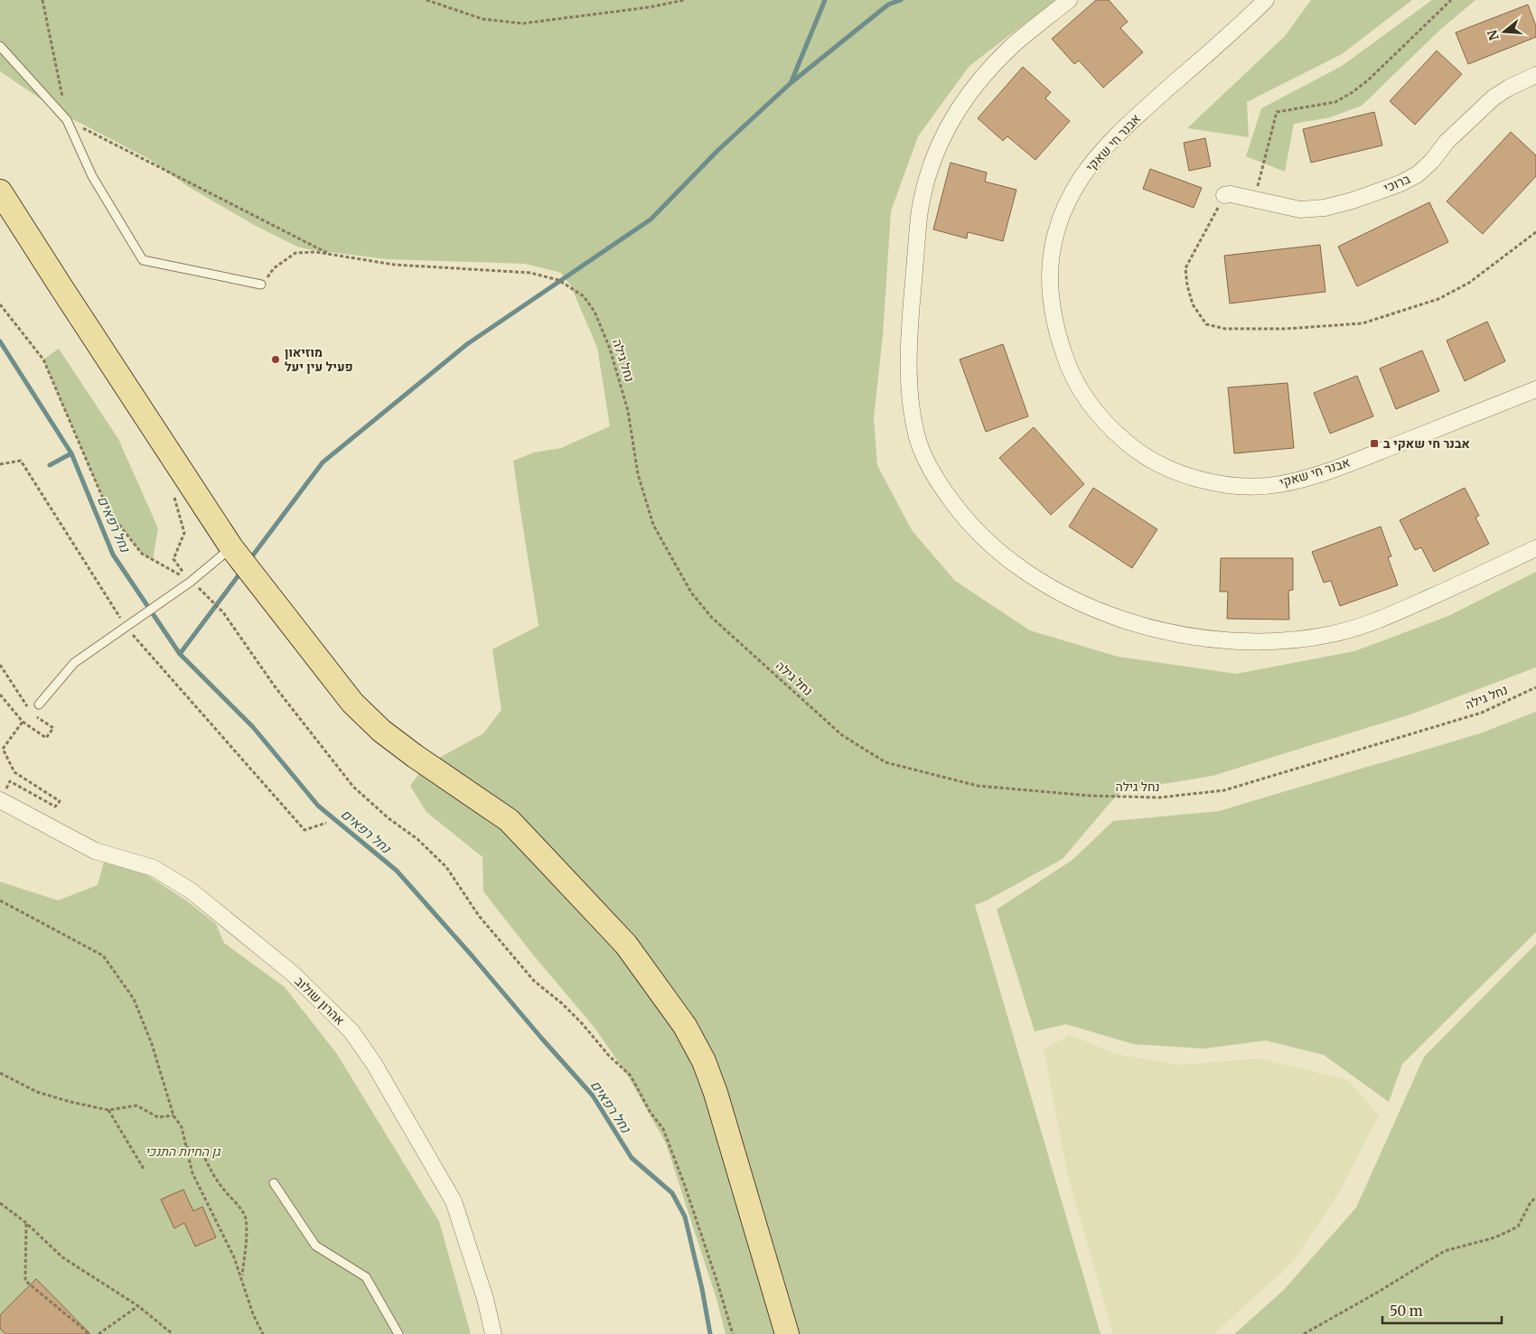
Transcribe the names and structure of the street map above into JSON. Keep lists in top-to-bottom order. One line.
{"streets":{"street":["אבנר חי שאקי","ברוכי","אהרון שולוב"],"path":["נחל גילה"]},"water":["נחל רפאים"],"parks":["גן החיות התנכי"],"places":{"other":["מוזיאון פעיל עין יעל"],"transit":["אבנר חי שאקי ב"]},"scale_bar":"50 m","north":"left"}
